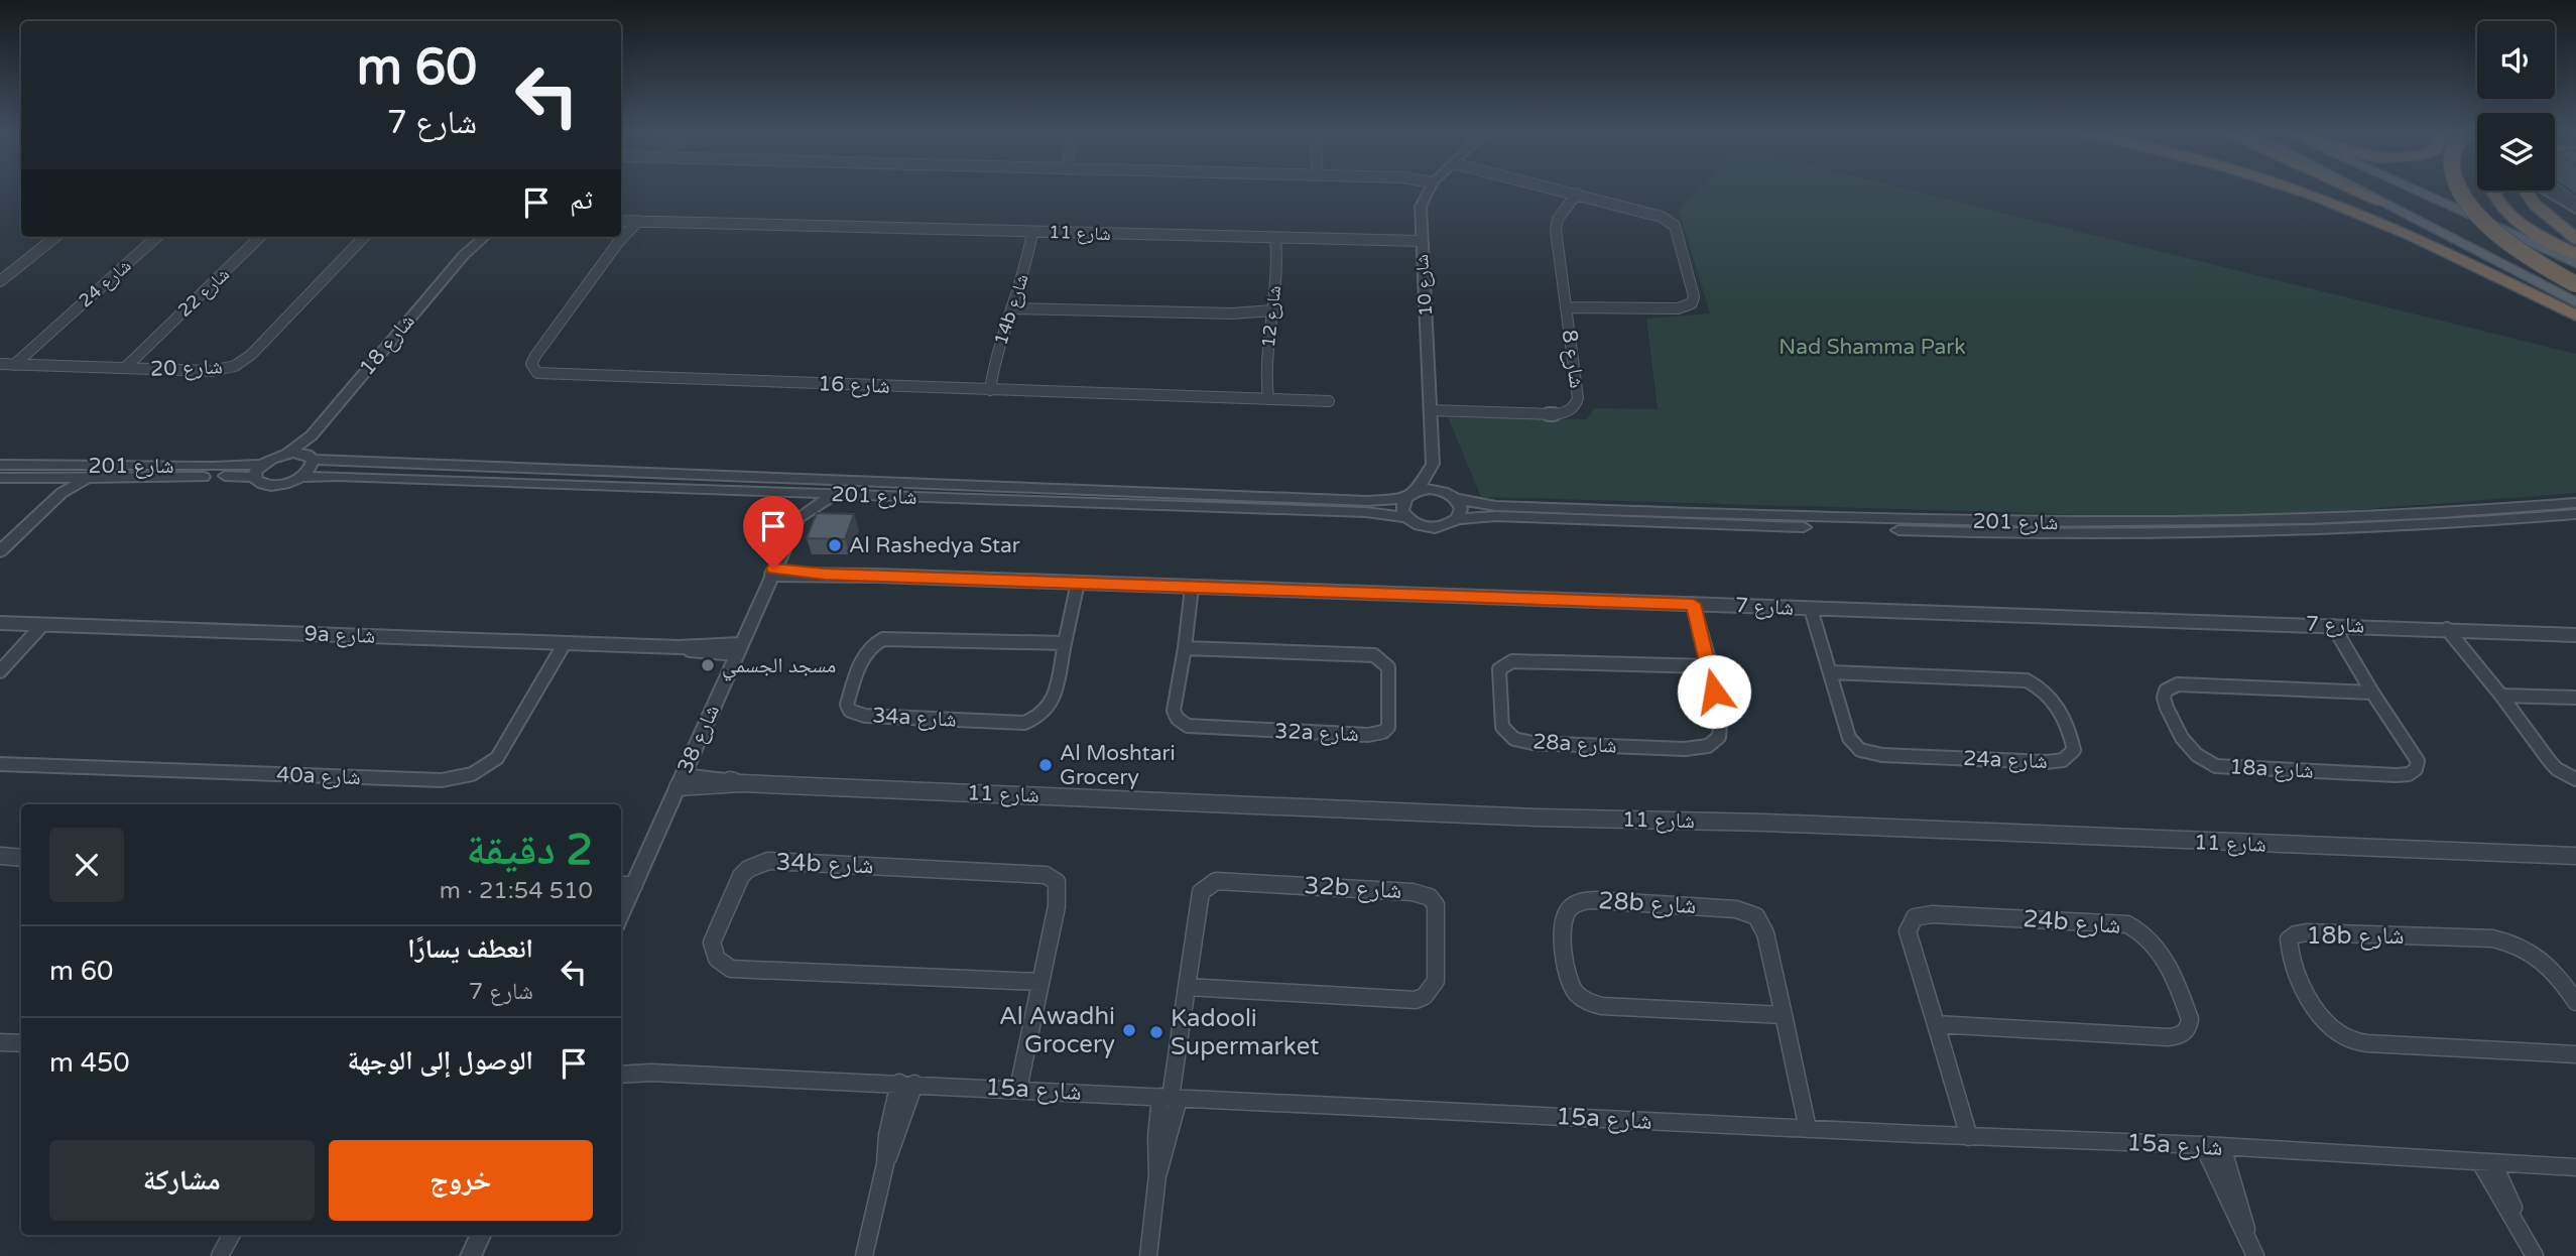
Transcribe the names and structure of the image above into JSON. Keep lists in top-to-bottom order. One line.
{"streets":{"street":["شارع 11","شارع 24","شارع 10","شارع 22","14b شارع","شارع 12","شارع 18","شارع 8","شارع 20","شارع 16","شارع 201","شارع 7","9a شارع","34a شارع","32a شارع","شارع 38","28a شارع","24a شارع","18a شارع","40a شارع","34b شارع","32b شارع","28b شارع","24b شارع","18b شارع","15a شارع"]},"crossings":[["شارع 11","شارع 10"],["شارع 11","14b شارع"],["شارع 11","شارع 12"],["شارع 11","شارع 16"],["شارع 11","شارع 38"],["شارع 24","شارع 20"],["شارع 10","شارع 8"],["شارع 10","شارع 201"],["شارع 22","شارع 20"],["14b شارع","شارع 16"],["شارع 12","شارع 16"],["شارع 18","شارع 201"],["شارع 7","34a شارع"],["شارع 7","32a شارع"],["شارع 7","شارع 38"],["شارع 7","28a شارع"],["شارع 7","24a شارع"],["شارع 7","18a شارع"],["9a شارع","شارع 38"],["9a شارع","40a شارع"],["34b شارع","15a شارع"],["32b شارع","15a شارع"],["28b شارع","15a شارع"],["24b شارع","15a شارع"]],"parks":["Nad Shamma Park"],"places":["Al Rashedya Star","مسجد الجسمي","Al Moshtari Grocery","Al Awadhi Grocery","Kadooli Supermarket"],"page":{"turn":["60 m","شارع 7"],"then":"ثم","heading":["2 دقيقة","510 m · 21:54"],"list":[{"name":"انعطف يسارًا","note":"شارع 7","value":"60 m"},{"name":"الوصول إلى الوجهة","value":"450 m"}],"buttons":["خروج","مشاركة"]}}
